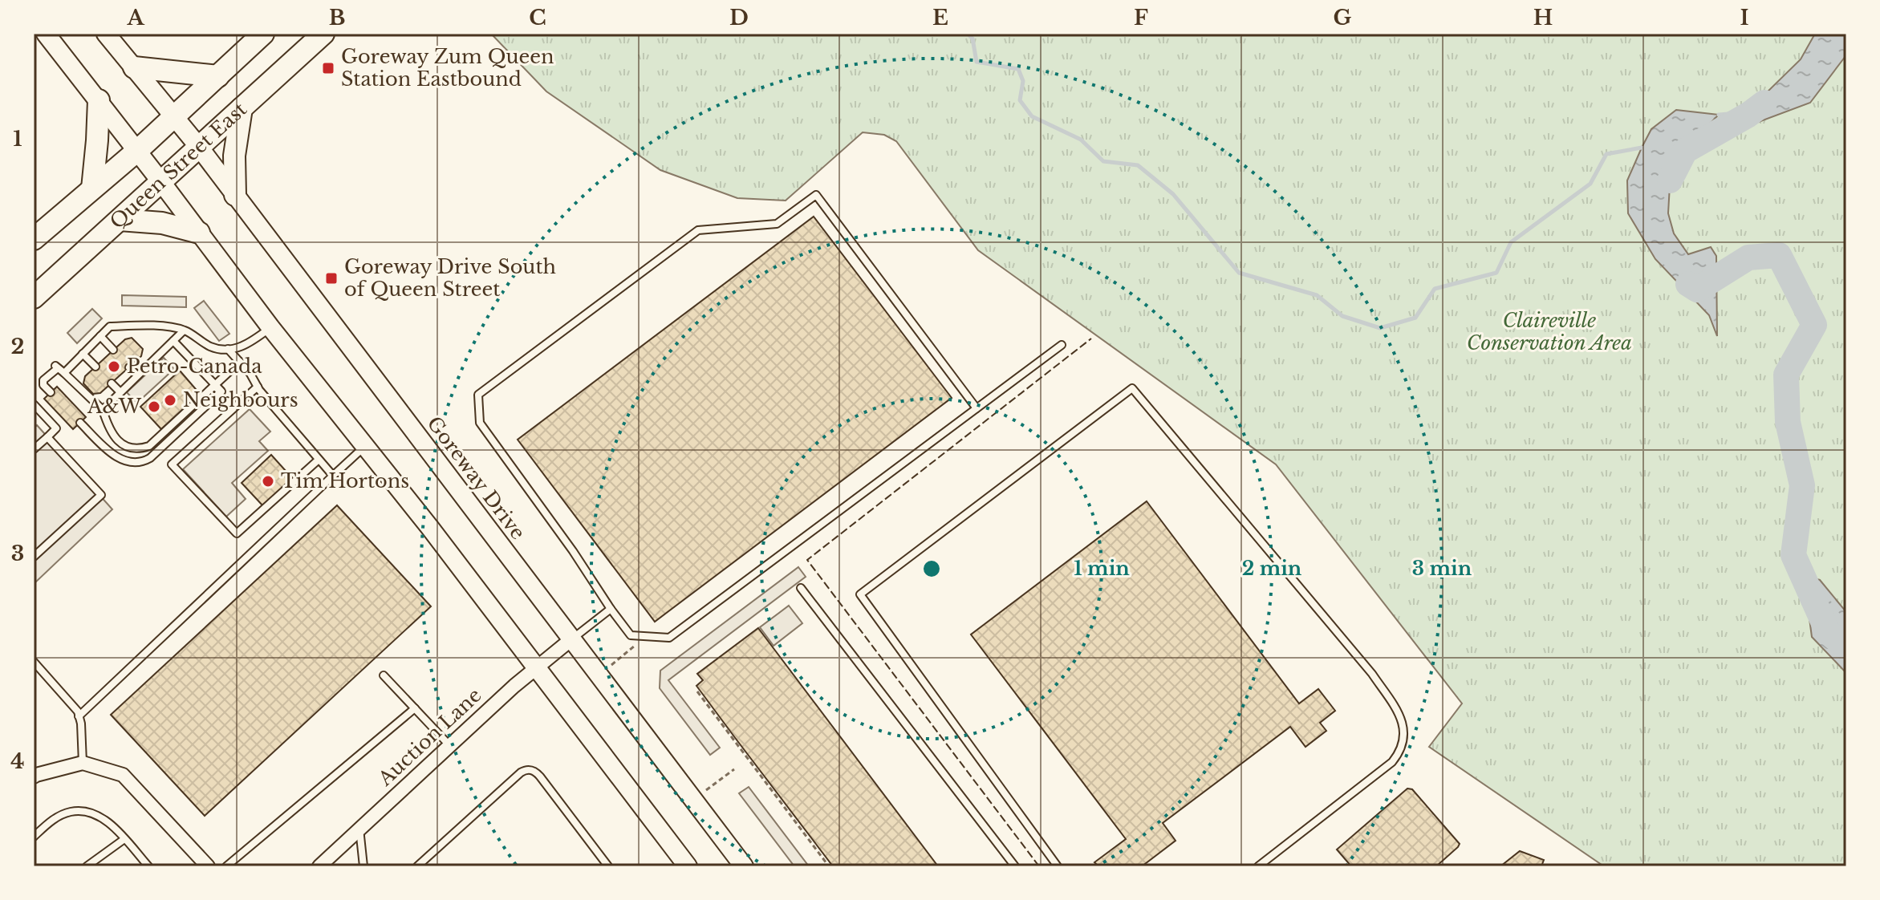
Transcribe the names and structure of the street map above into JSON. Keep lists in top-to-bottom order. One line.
{"streets":{"main road":["Queen Street East","Goreway Drive"],"street":["Auction Lane"]},"crossings":[["Queen Street East","Goreway Drive"],["Goreway Drive","Auction Lane"]],"parks":["Claireville Conservation Area"],"places":{"transit":["Goreway Zum Queen Station Eastbound","Goreway Drive South of Queen Street"],"other":["Petro-Canada","Neighbours","A&W","Tim Hortons"]},"grid":{"columns":["A","B","C","D","E","F","G","H","I"],"rows":["1","2","3","4"]},"rings":["1 min","2 min","3 min"]}
